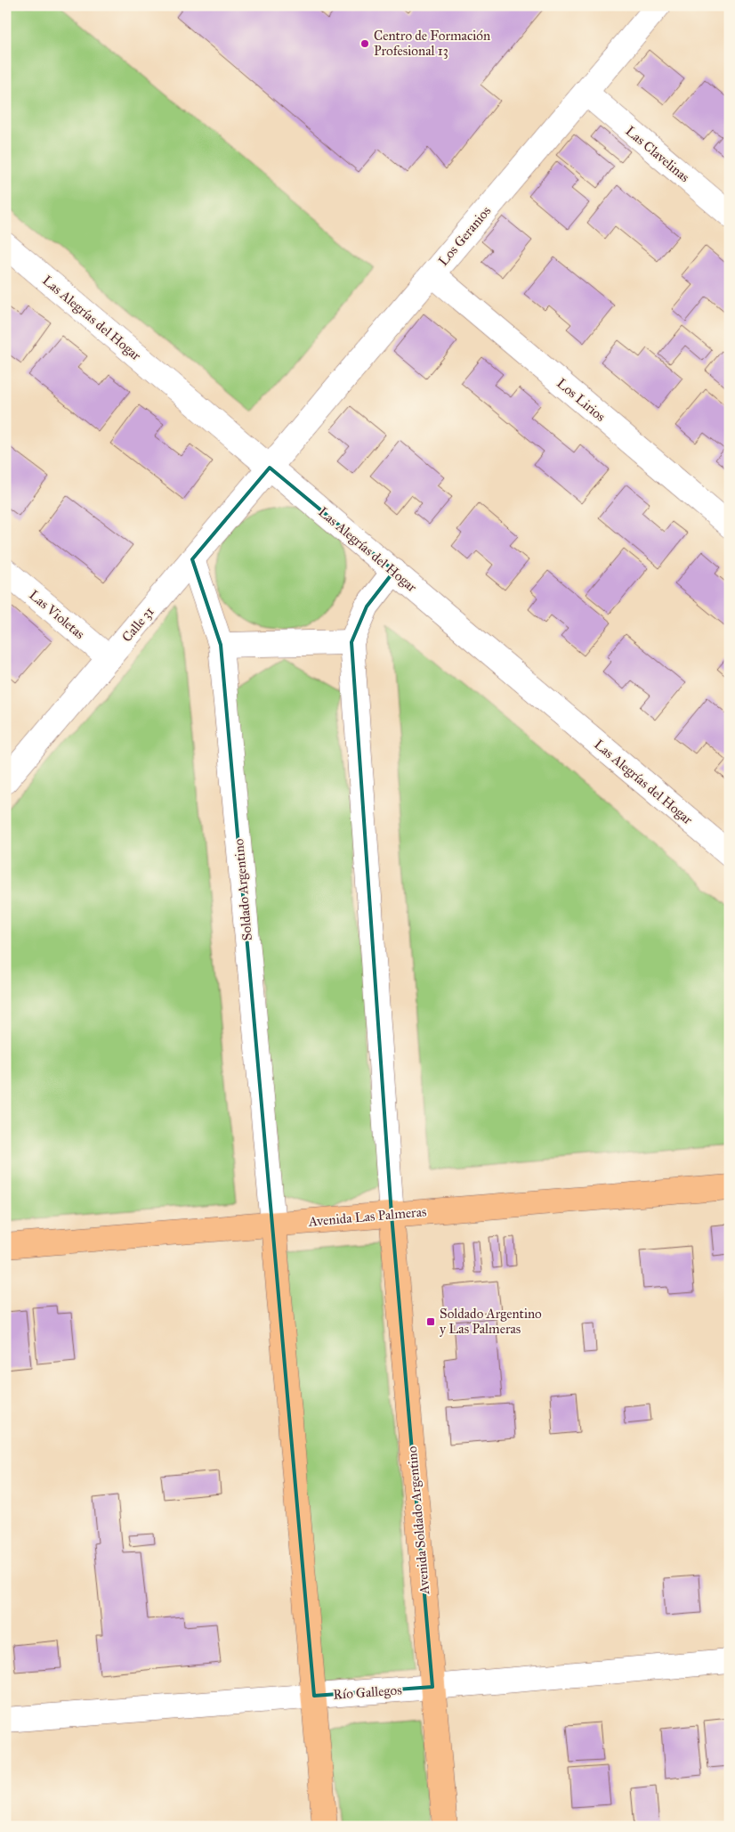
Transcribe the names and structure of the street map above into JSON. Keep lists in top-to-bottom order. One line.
{"streets":{"main road":["Avenida Las Palmeras","Avenida Soldado Argentino"],"street":["Las Clavelinas","Los Geranios","Las Alegrías del Hogar","Los Lirios","Las Violetas","Calle 31","Soldado Argentino","Río Gallegos"]},"crossings":[["Las Clavelinas","Los Geranios"],["Los Geranios","Las Alegrías del Hogar"],["Los Geranios","Los Lirios"],["Los Geranios","Calle 31"],["Las Alegrías del Hogar","Calle 31"],["Las Violetas","Calle 31"],["Calle 31","Soldado Argentino"],["Soldado Argentino","Avenida Las Palmeras"],["Avenida Las Palmeras","Avenida Soldado Argentino"],["Avenida Soldado Argentino","Río Gallegos"]],"places":{"other":["Centro de Formación Profesional 13"],"transit":["Soldado Argentino y Las Palmeras"]}}
